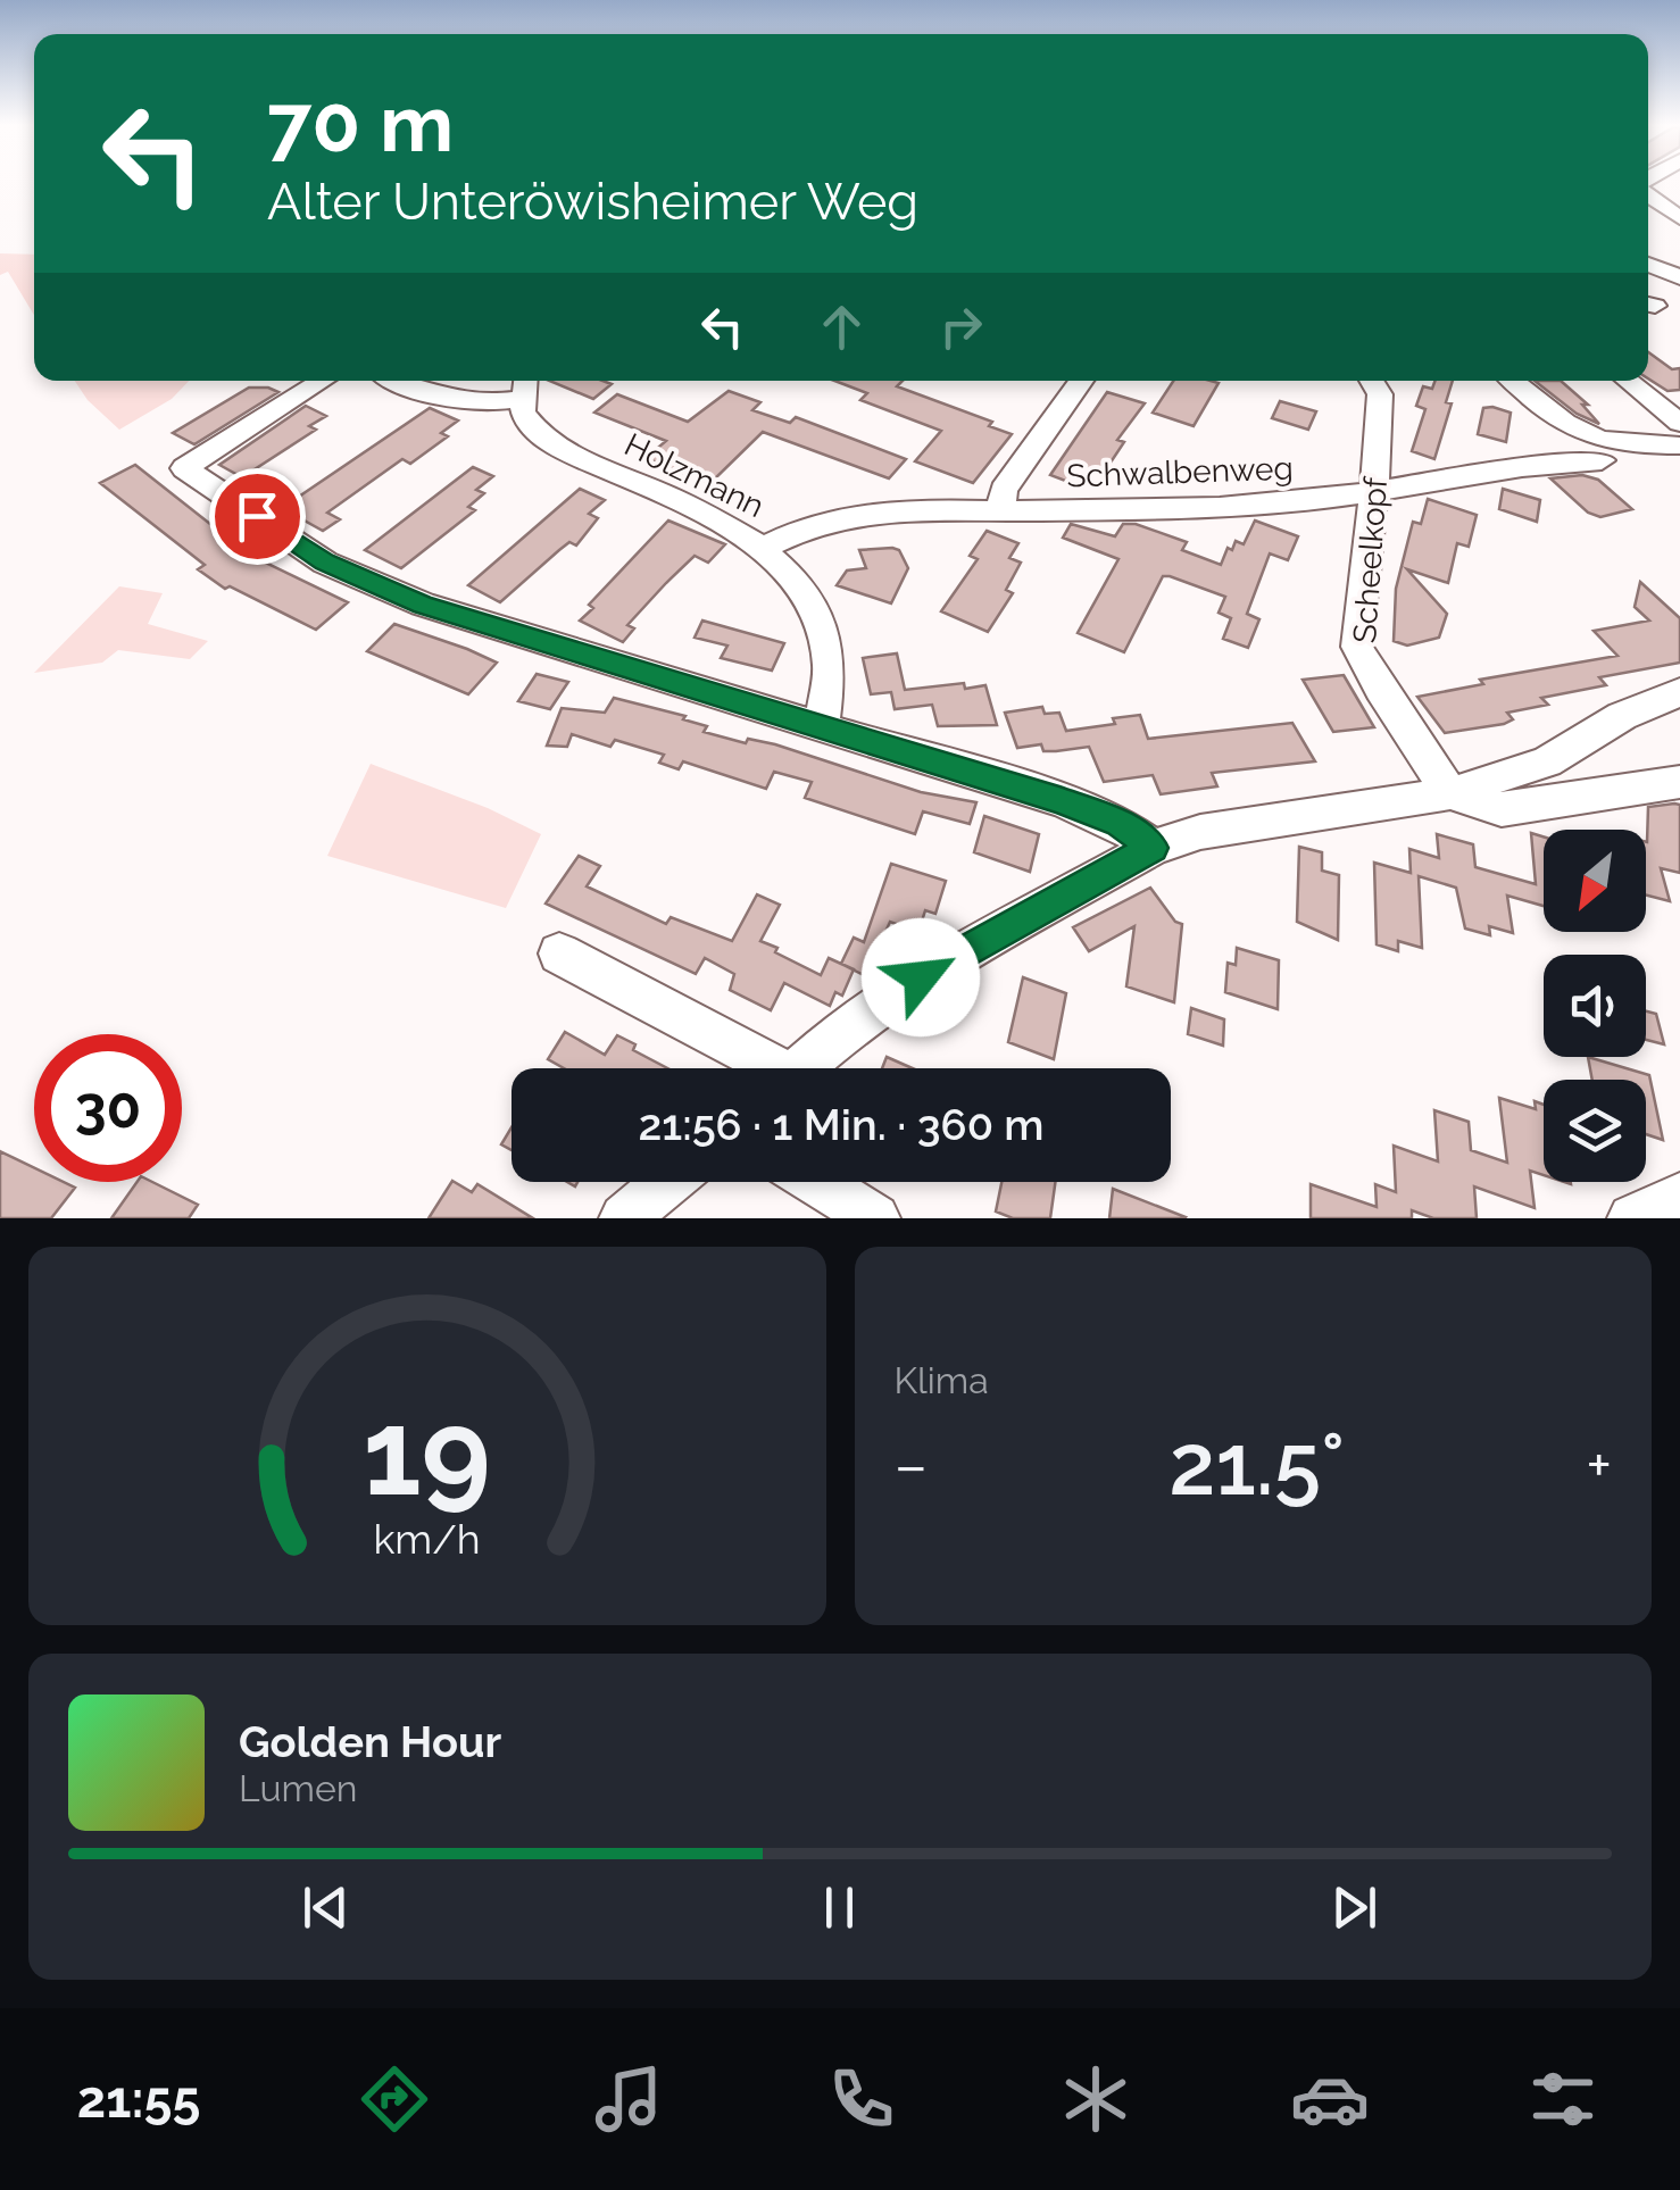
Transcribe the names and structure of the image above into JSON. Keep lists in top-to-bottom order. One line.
{"streets":{"street":["Schwalbenweg","Holzmann","Scheelkopf"]},"crossings":[["Schwalbenweg","Holzmann"],["Schwalbenweg","Scheelkopf"]],"north":"bottom left","page":{"turn":["70 m","Alter Unteröwisheimer Weg"],"limit":"30","trip":"21:56 · 1 Min. · 360 m","tile":"Klima","heat":["−","21.5°","+"],"song":["Golden Hour","Lumen"],"tabs":"21:55","gauge":["19","km/h"]}}
